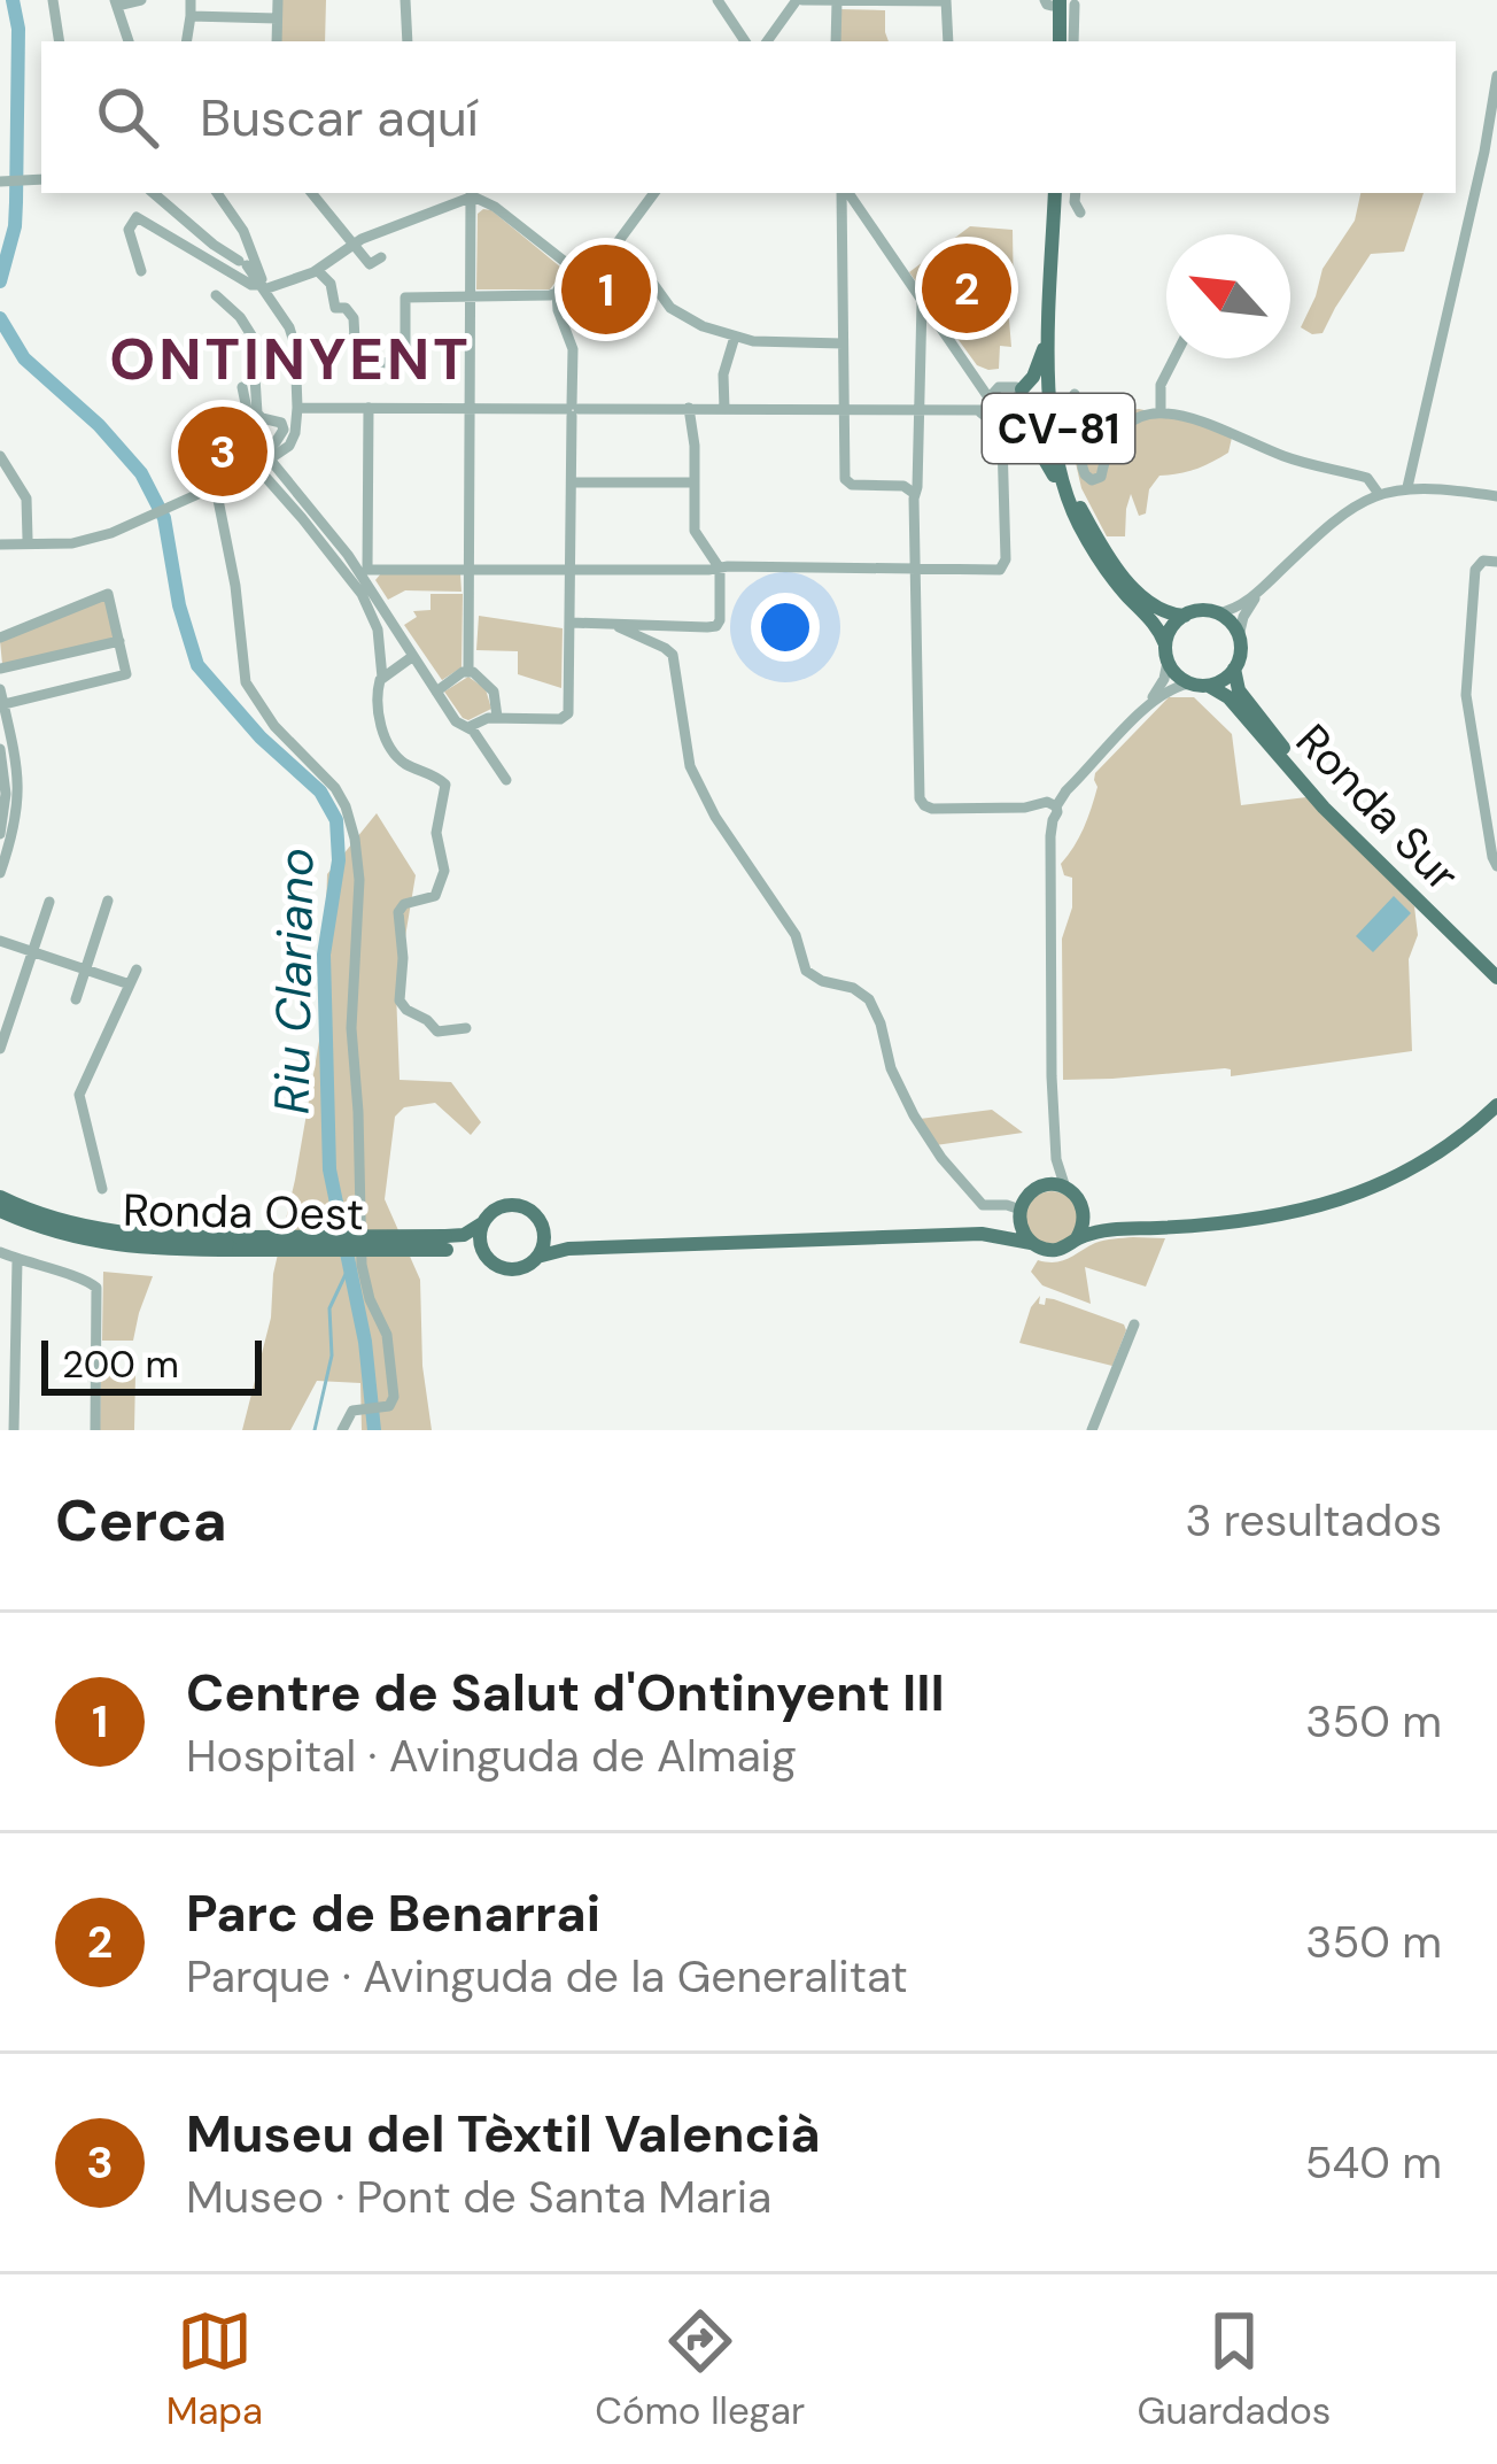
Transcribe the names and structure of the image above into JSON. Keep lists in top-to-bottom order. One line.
{"streets":{"main road":["CV-81","Ronda Sur","Ronda Oest"]},"crossings":[["CV-81","Ronda Sur"]],"districts":["ONTINYENT"],"water":["Riu Clariano"],"scale_bar":"200 m","north":"top left","page":{"search":"Buscar aquí","pins":["2","1","3"],"scale":"200 m","heading":["Cerca","3 resultados"],"list":[{"mark":"1","name":"Centre de Salut d'Ontinyent III","note":"Hospital · Avinguda de Almaig","value":"350 m"},{"mark":"2","name":"Parc de Benarrai","note":"Parque · Avinguda de la Generalitat","value":"350 m"},{"mark":"3","name":"Museu del Tèxtil Valencià","note":"Museo · Pont de Santa Maria","value":"540 m"}],"nav":["Mapa","Cómo llegar","Guardados"]}}
